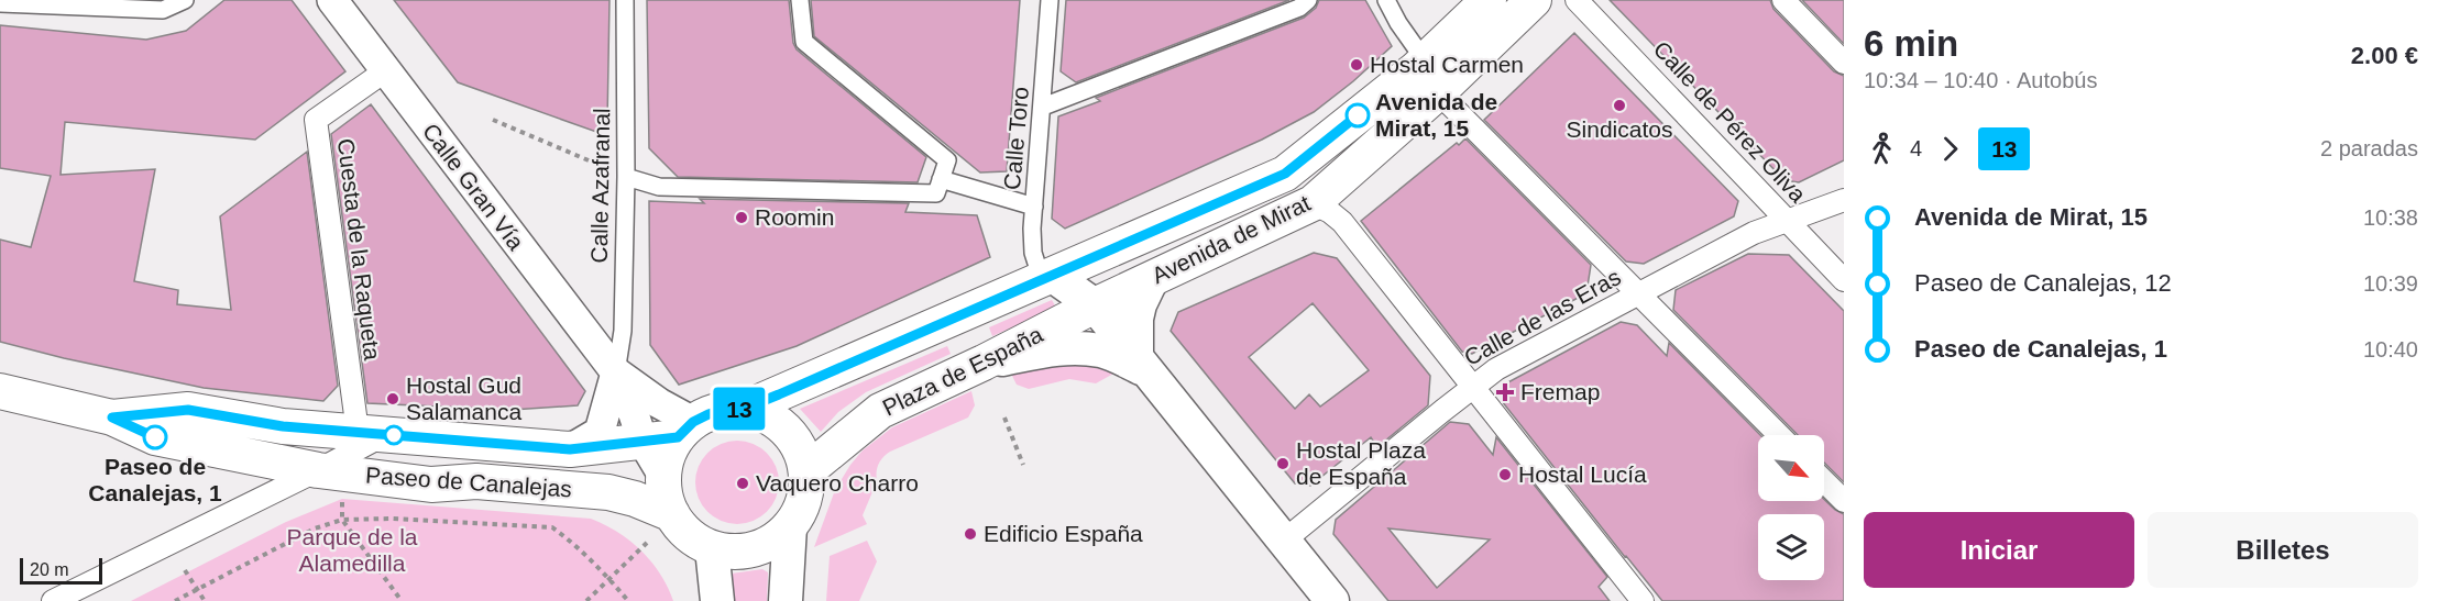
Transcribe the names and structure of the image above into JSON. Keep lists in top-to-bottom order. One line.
{"streets":{"highway":["Avenida de Mirat","Plaza de España","Paseo de Canalejas"],"main road":["Calle Gran Vía"],"street":["Calle de Pérez Oliva","Calle Toro","Calle Azafranal","Cuesta de la Raqueta","Calle de las Eras"]},"crossings":[["Calle de Pérez Oliva","Calle de las Eras"],["Calle Toro","Avenida de Mirat"],["Calle Toro","Plaza de España"],["Calle Azafranal","Calle Gran Vía"],["Calle Gran Vía","Cuesta de la Raqueta"],["Calle Gran Vía","Plaza de España"],["Calle Gran Vía","Paseo de Canalejas"],["Avenida de Mirat","Plaza de España"],["Cuesta de la Raqueta","Paseo de Canalejas"],["Plaza de España","Paseo de Canalejas"]],"parks":["Parque de la Alamedilla"],"places":{"other":["Hostal Carmen","Sindicatos","Avenida de Mirat, 15","Roomin","Hostal Gud Salamanca","Paseo de Canalejas, 1","Hostal Plaza de España","Hostal Lucía","Vaquero Charro","Edificio España"],"health":["Fremap"]},"lines":["bus line 13"],"scale_bar":"20 m","north":"bottom right","page":{"on_map":"13","heading":["6 min","10:34 – 10:40 · Autobús","2.00 €"],"legs":["4","13","2 paradas"],"list":[{"name":"Avenida de Mirat, 15","value":"10:38"},{"name":"Paseo de Canalejas, 12","value":"10:39"},{"name":"Paseo de Canalejas, 1","value":"10:40"}],"buttons":["Iniciar","Billetes"],"scale":"20 m"}}
